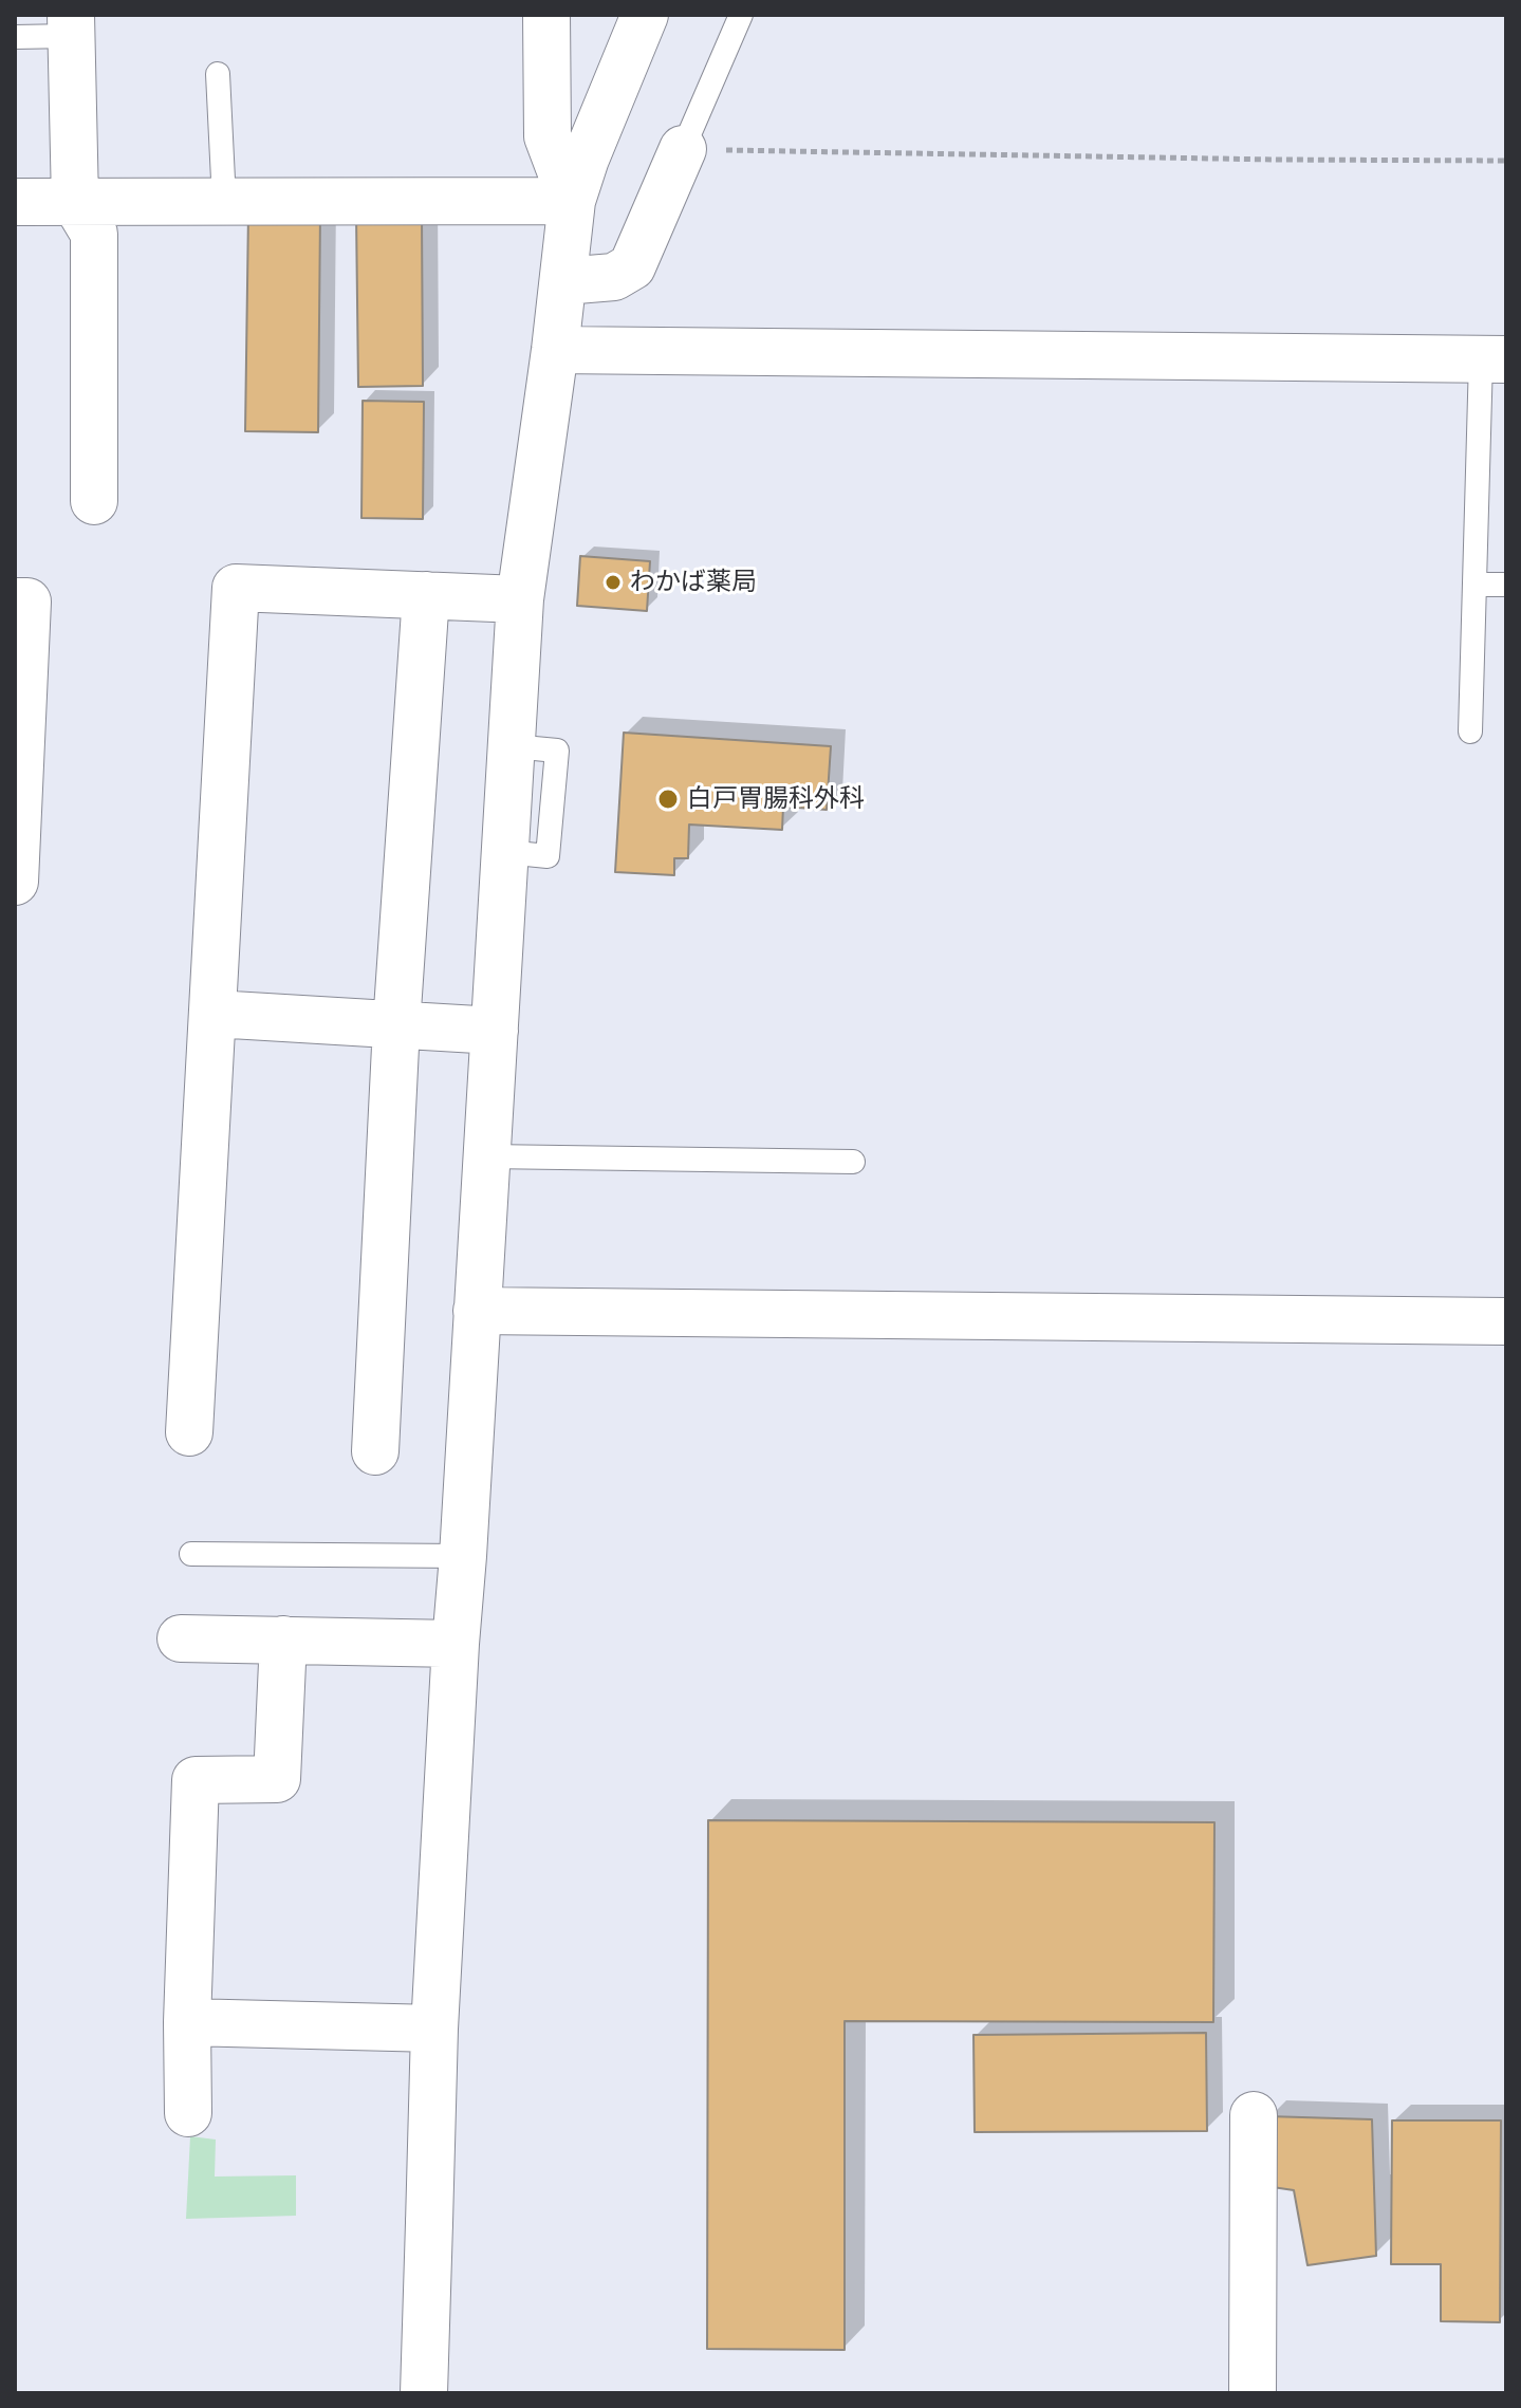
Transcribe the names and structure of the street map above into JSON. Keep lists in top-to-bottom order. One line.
{"places":["わかば薬局","白戸胃腸科外科"]}
